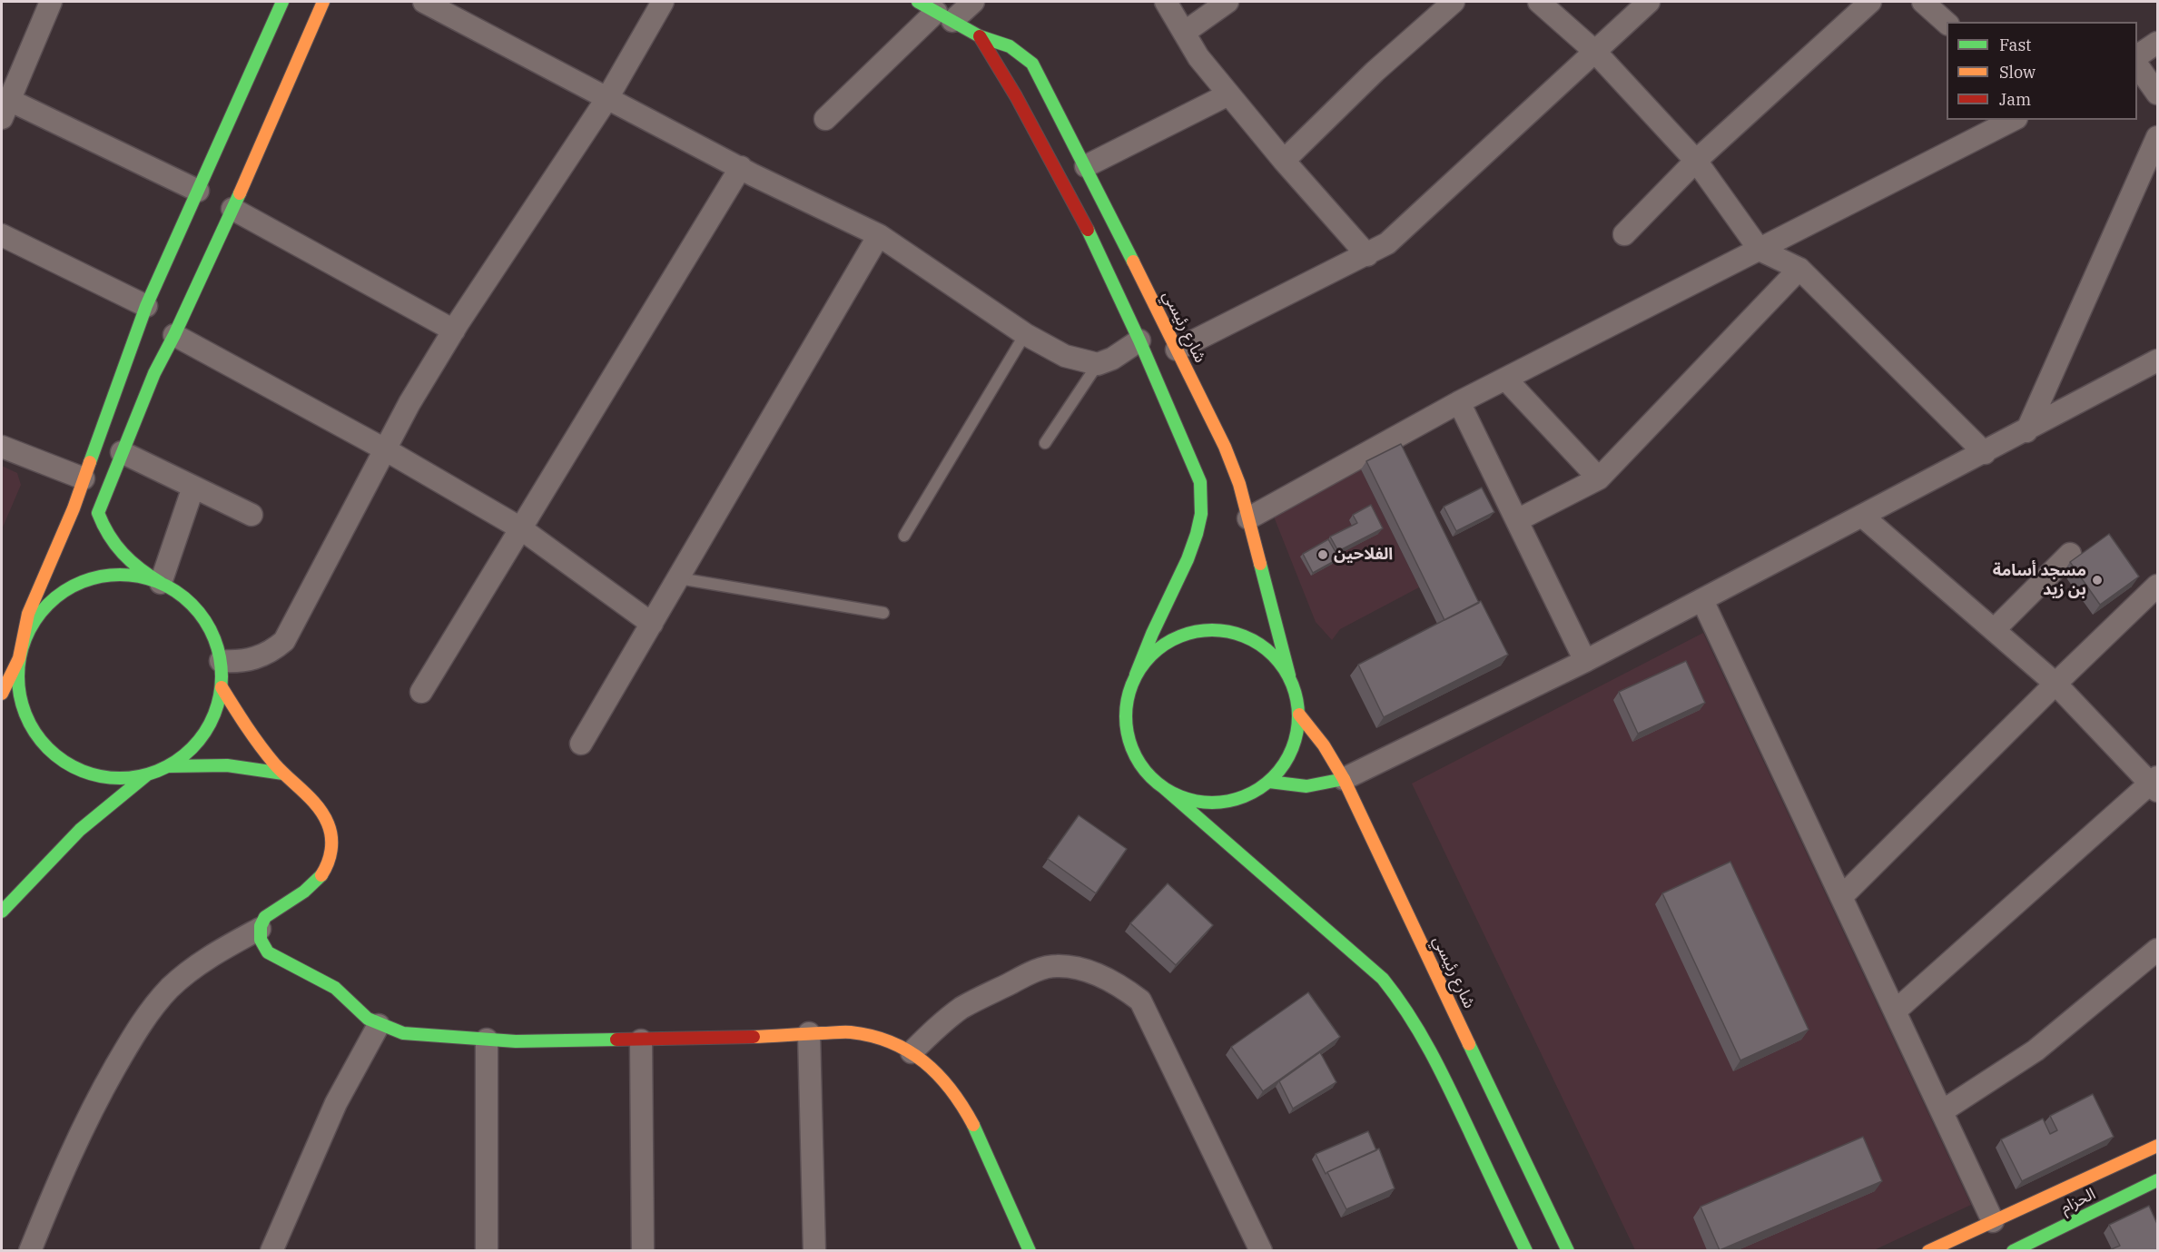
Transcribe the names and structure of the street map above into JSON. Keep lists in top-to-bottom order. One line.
{"streets":{"main road":["شارع رئيسي","الحزام"]},"places":["الفلاحين","مسجد أسامة بن زيد"],"legend":["Fast","Slow","Jam"]}
